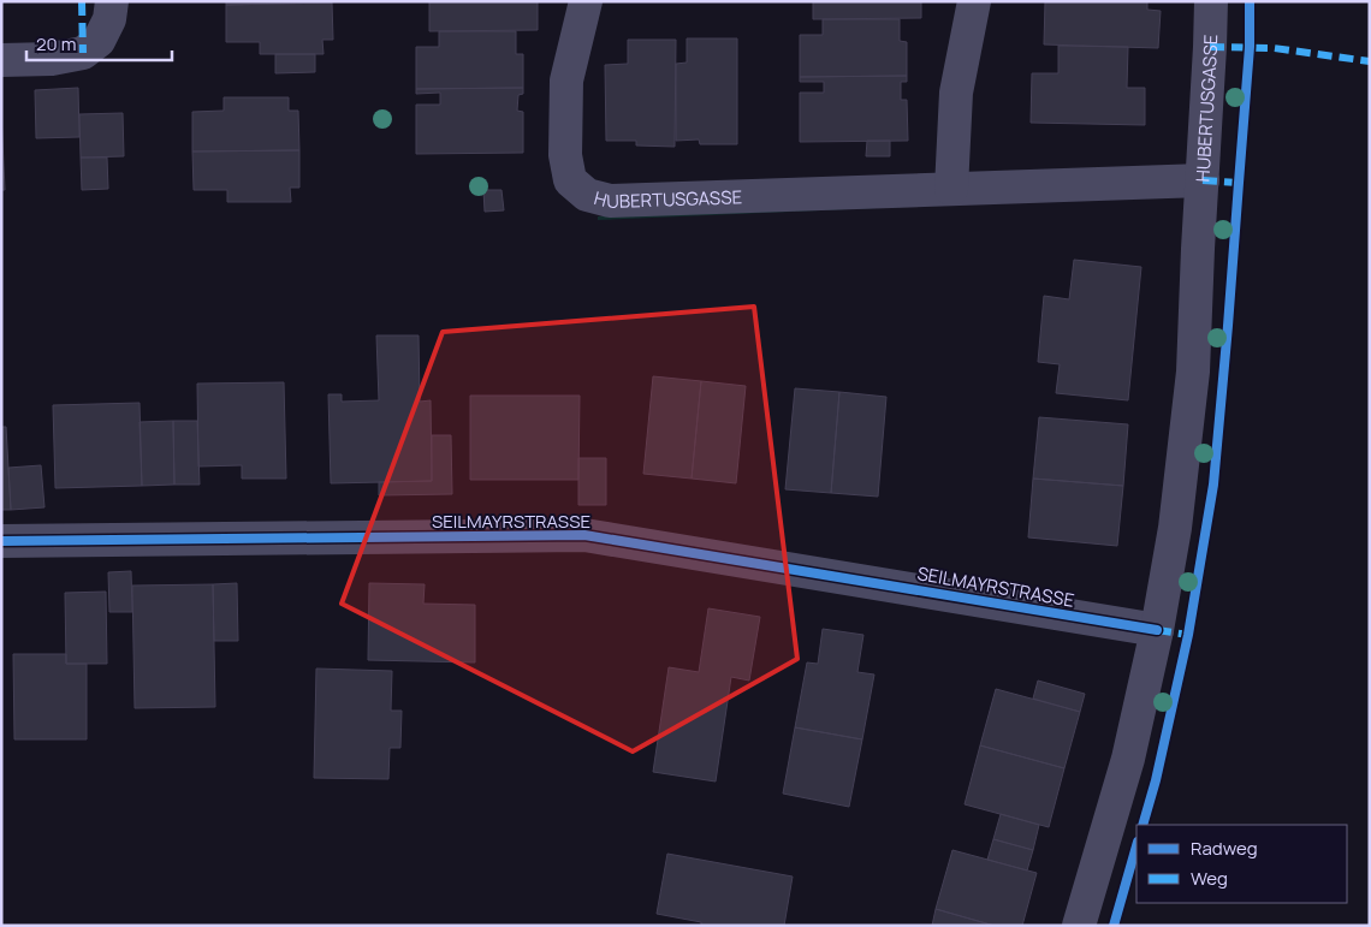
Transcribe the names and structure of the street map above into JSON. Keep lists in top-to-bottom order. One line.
{"streets":{"street":["HUBERTUSGASSE","SEILMAYRSTRASSE"]},"legend":["Radweg","Weg"],"scale_bar":"20 m"}
